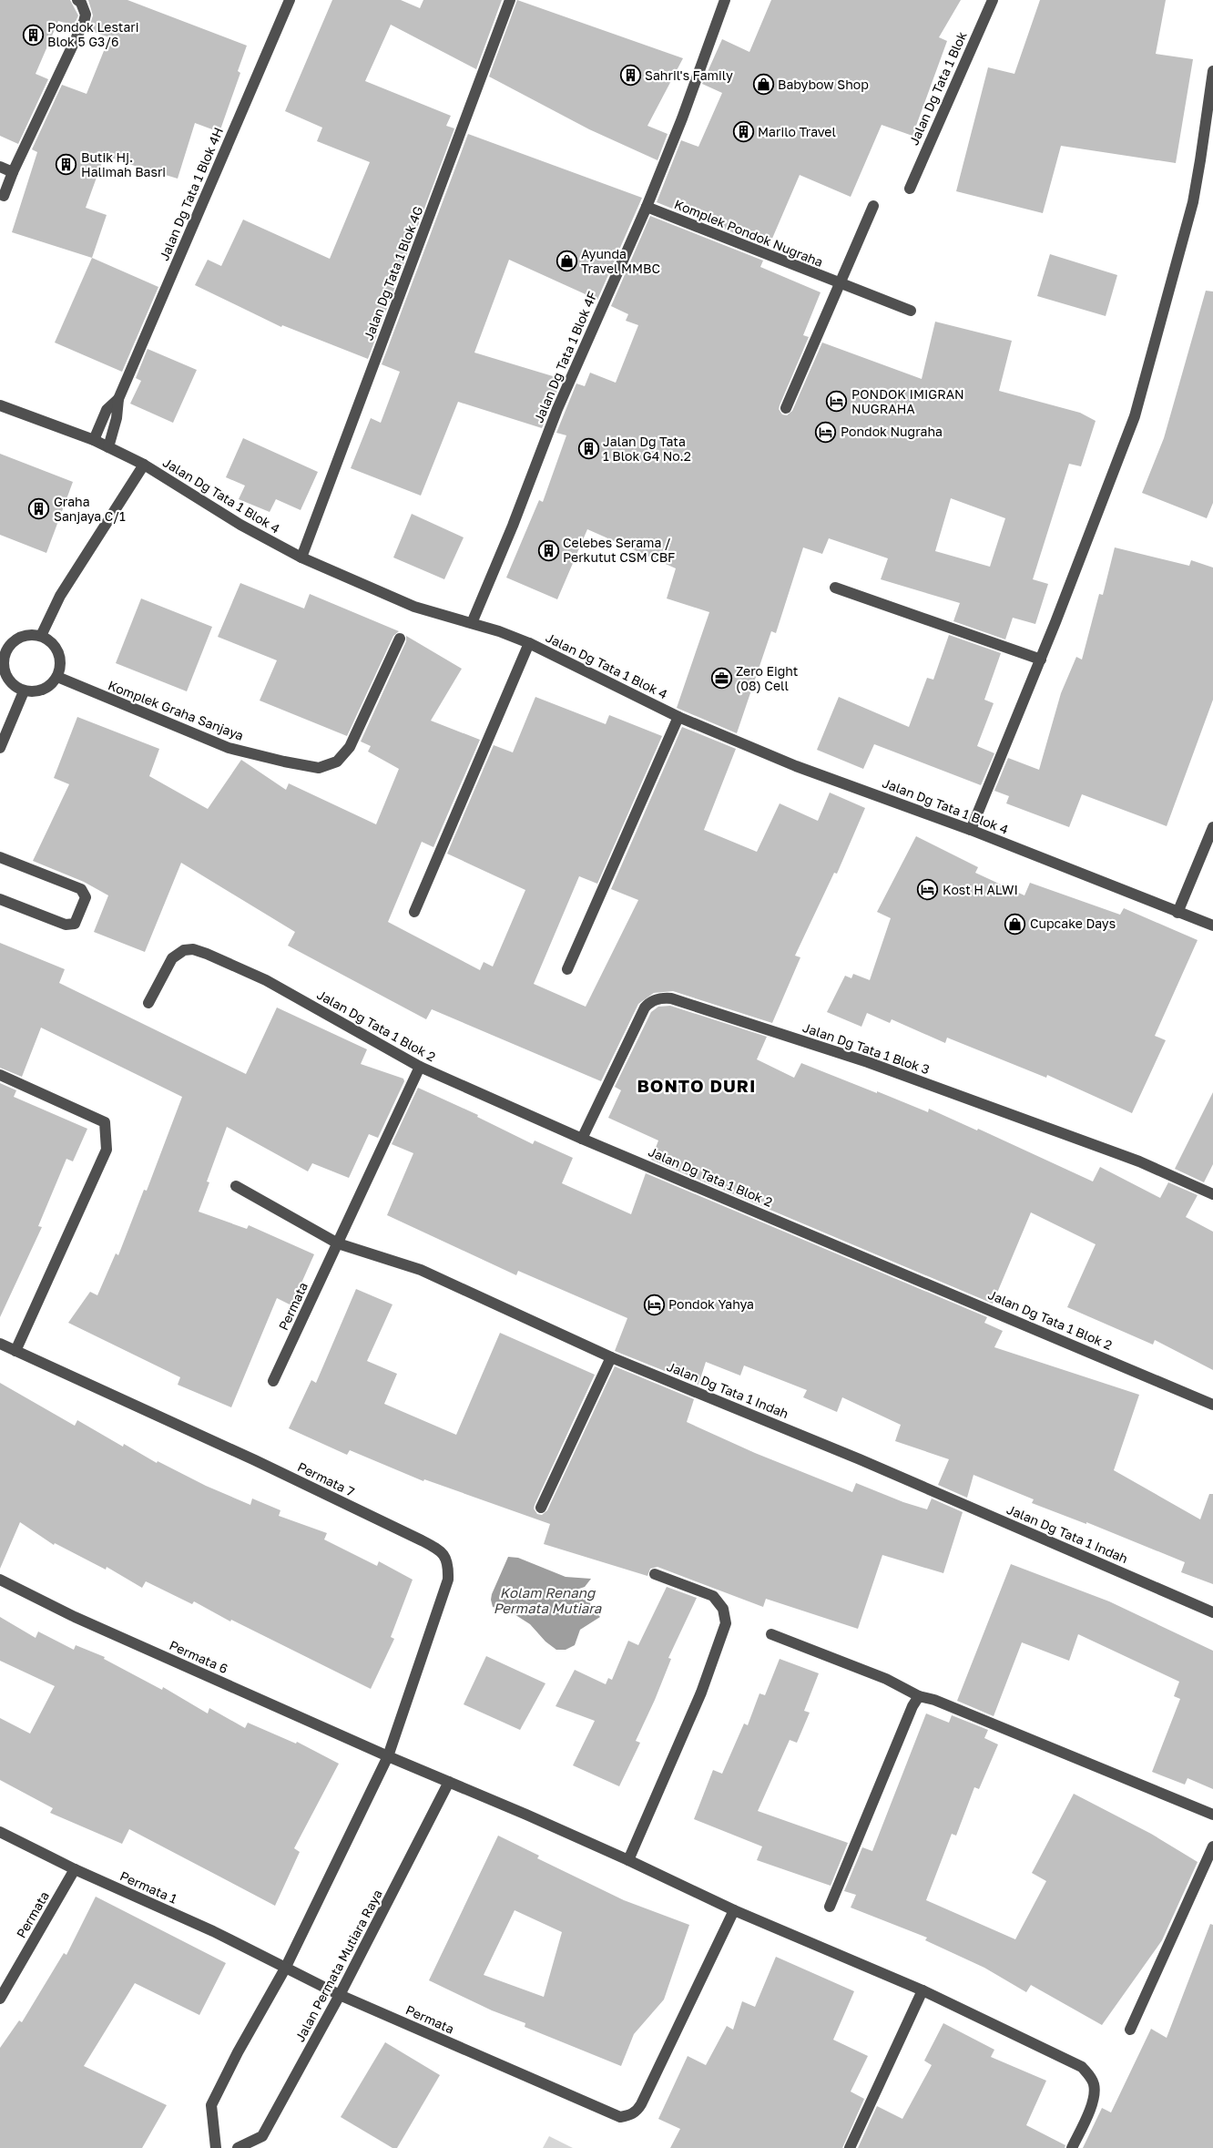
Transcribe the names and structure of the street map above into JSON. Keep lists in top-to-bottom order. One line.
{"streets":{"street":["Jalan Dg Tata 1 Blok","Jalan Dg Tata 1 Blok 4H","Komplek Pondok Nugraha","Jalan Dg Tata 1 Blok 4G","Jalan Dg Tata 1 Blok 4F","Jalan Dg Tata 1 Blok 4","Komplek Graha Sanjaya","Jalan Dg Tata 1 Blok 2","Jalan Dg Tata 1 Blok 3","Permata","Jalan Dg Tata 1 Indah","Permata 7","Permata 6","Permata 1","Jalan Permata Mutiara Raya"]},"crossings":[["Jalan Dg Tata 1 Blok 4H","Jalan Dg Tata 1 Blok 4"],["Komplek Pondok Nugraha","Jalan Dg Tata 1 Blok 4F"],["Jalan Dg Tata 1 Blok 4G","Jalan Dg Tata 1 Blok 4"],["Jalan Dg Tata 1 Blok 4F","Jalan Dg Tata 1 Blok 4"],["Jalan Dg Tata 1 Blok 2","Jalan Dg Tata 1 Blok 3"],["Jalan Dg Tata 1 Blok 2","Permata"],["Permata","Jalan Dg Tata 1 Indah"],["Permata","Permata 1"],["Permata","Jalan Permata Mutiara Raya"],["Permata 7","Permata 6"]],"districts":["BONTO DURI"],"water":["Kolam Renang Permata Mutiara"],"places":{"building":["Pondok Lestari Blok 5 G3/6","Sahril's Family","Marilo Travel","Butik Hj. Halimah Basri","Jalan Dg Tata 1 Blok G4 No.2","Graha Sanjaya C/1","Celebes Serama / Perkutut CSM CBF"],"shop":["Babybow Shop","Ayunda Travel MMBC","Cupcake Days"],"hotel":["PONDOK IMIGRAN NUGRAHA","Pondok Nugraha","Kost H ALWI","Pondok Yahya"],"office":["Zero Eight (08) Cell"]}}
